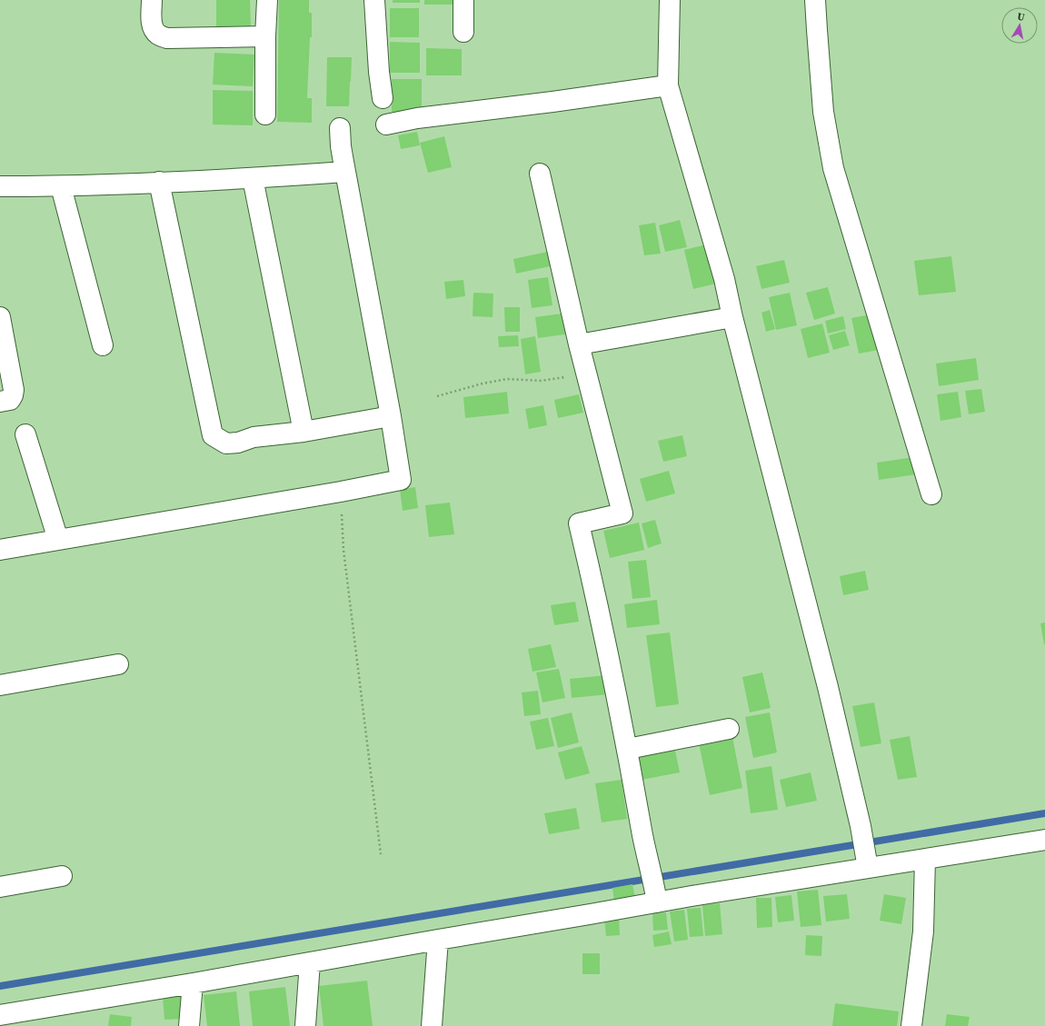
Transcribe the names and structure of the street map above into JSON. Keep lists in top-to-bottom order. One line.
{"north":"top"}
